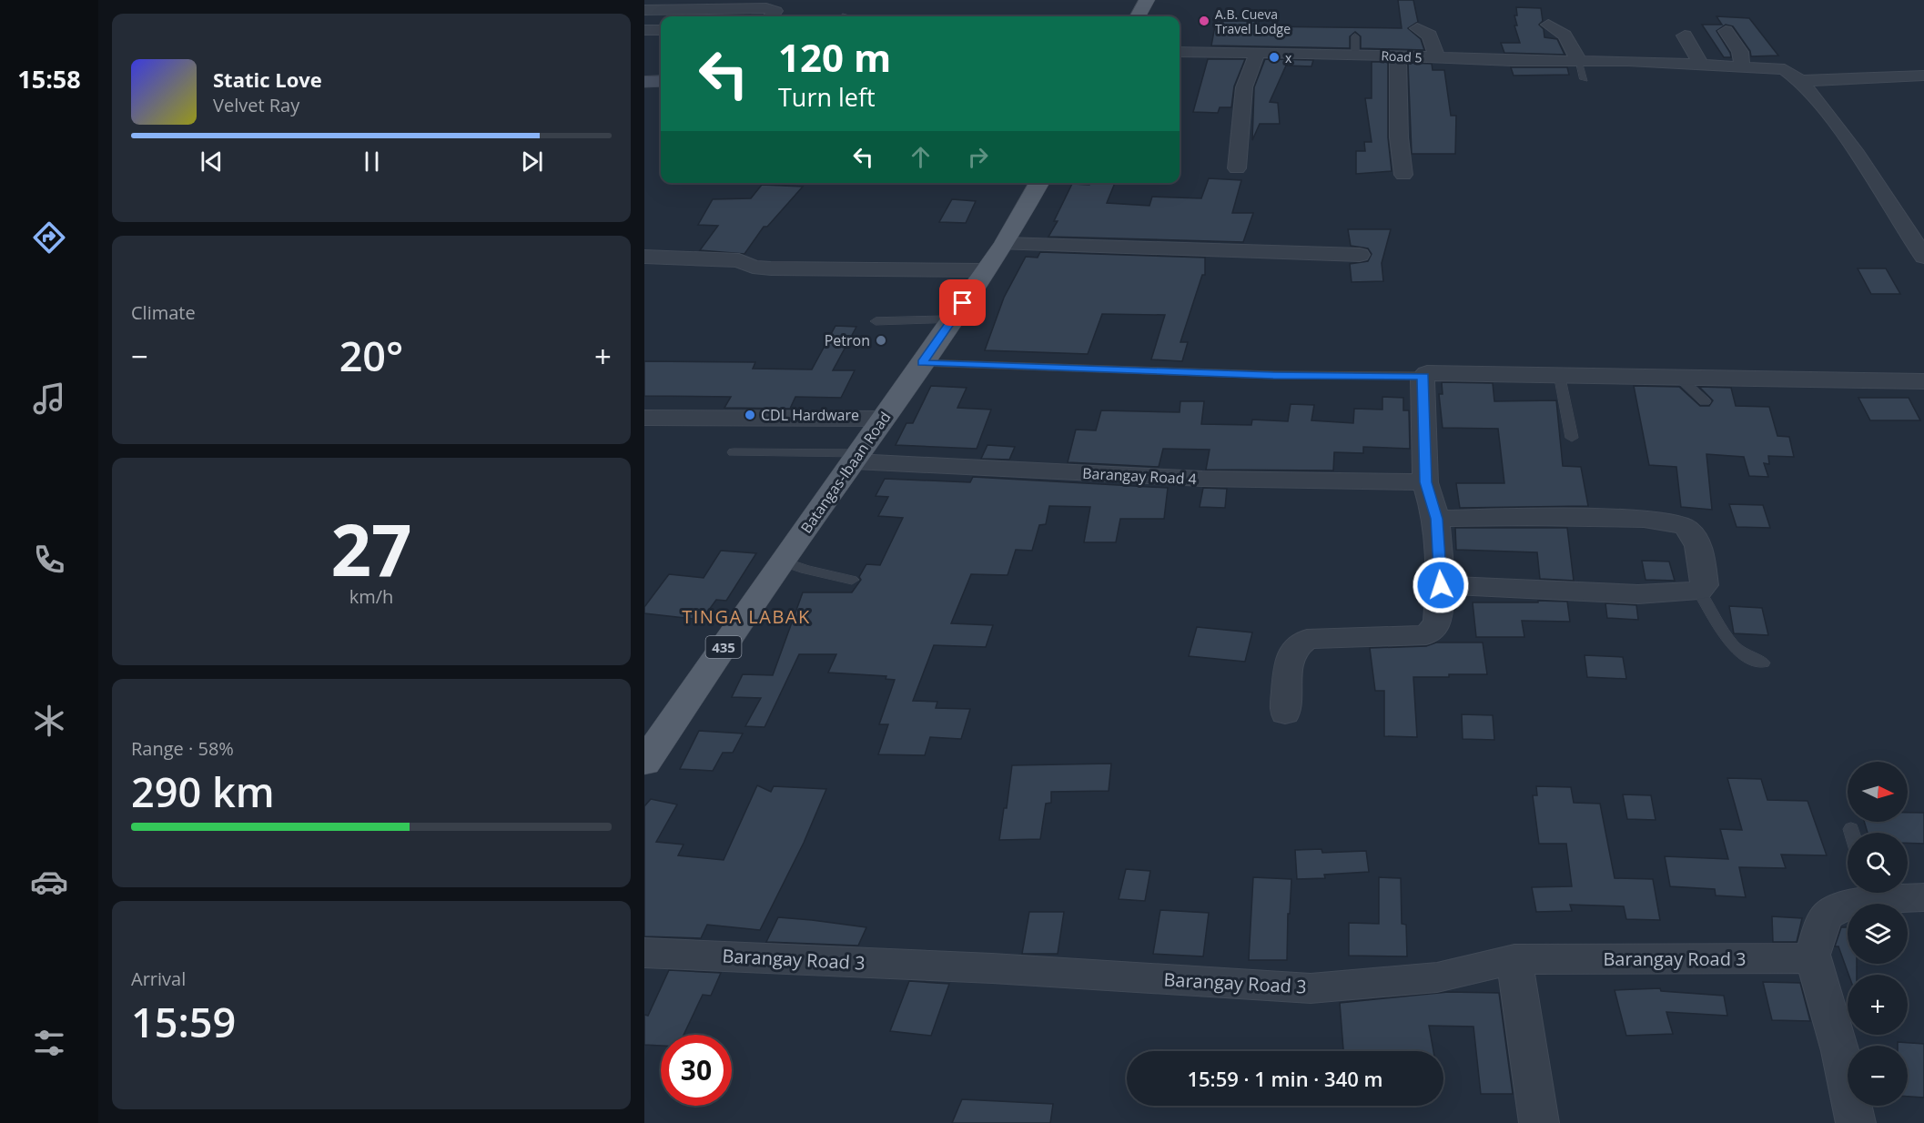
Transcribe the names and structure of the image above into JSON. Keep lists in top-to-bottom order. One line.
{"streets":{"main road":["Batangas-Ibaan Road","435"],"street":["Road 5","Barangay Road 4","Barangay Road 3"]},"crossings":[["Batangas-Ibaan Road","Barangay Road 4"]],"districts":["TINGA LABAK"],"places":["A.B. Cueva Travel Lodge","x","Petron","CDL Hardware"],"north":"right","page":{"tabs":"15:58","turn":["120 m","Turn left"],"song":["Static Love","Velvet Ray"],"tile":["Climate",["27","km/h"],["Range · 58%","290 km"],["Arrival","15:59"]],"heat":["−","20°","+"],"map_buttons":["+","−"],"limit":"30","trip":"15:59 · 1 min · 340 m"}}
